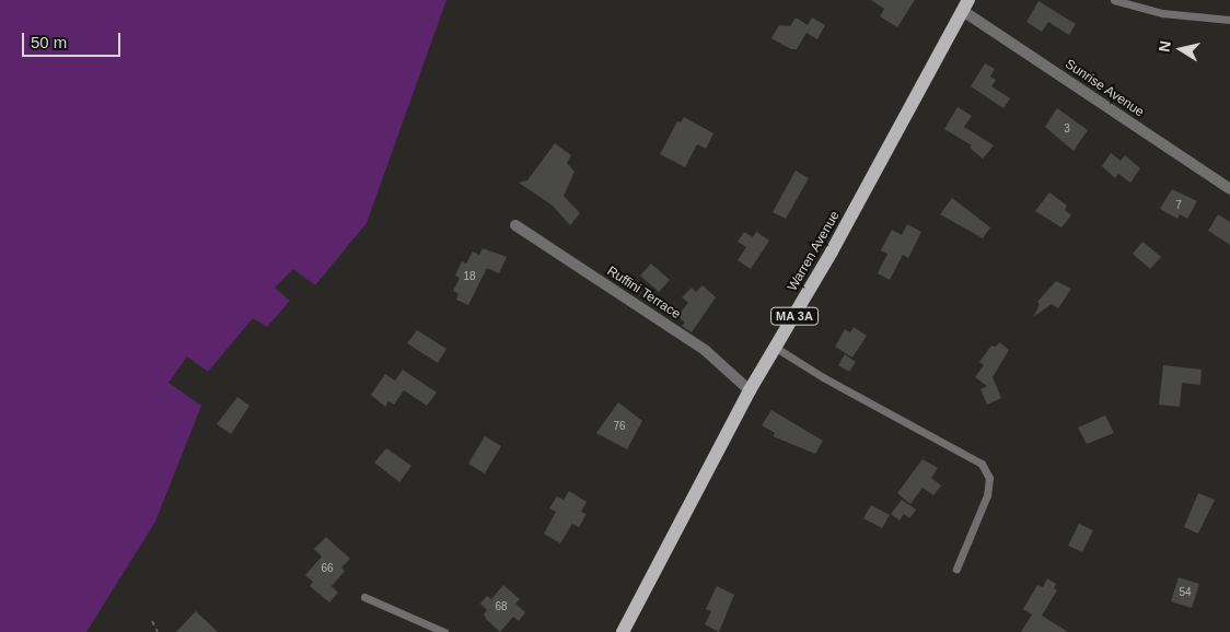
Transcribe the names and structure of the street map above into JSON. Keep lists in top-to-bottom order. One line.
{"streets":{"main road":["Warren Avenue","MA 3A"],"street":["Sunrise Avenue","Ruffini Terrace"]},"crossings":[["Sunrise Avenue","Warren Avenue"],["Warren Avenue","Ruffini Terrace"]],"house_numbers":["3","7","18","76","66","54","68"],"scale_bar":"50 m","north":"left"}
